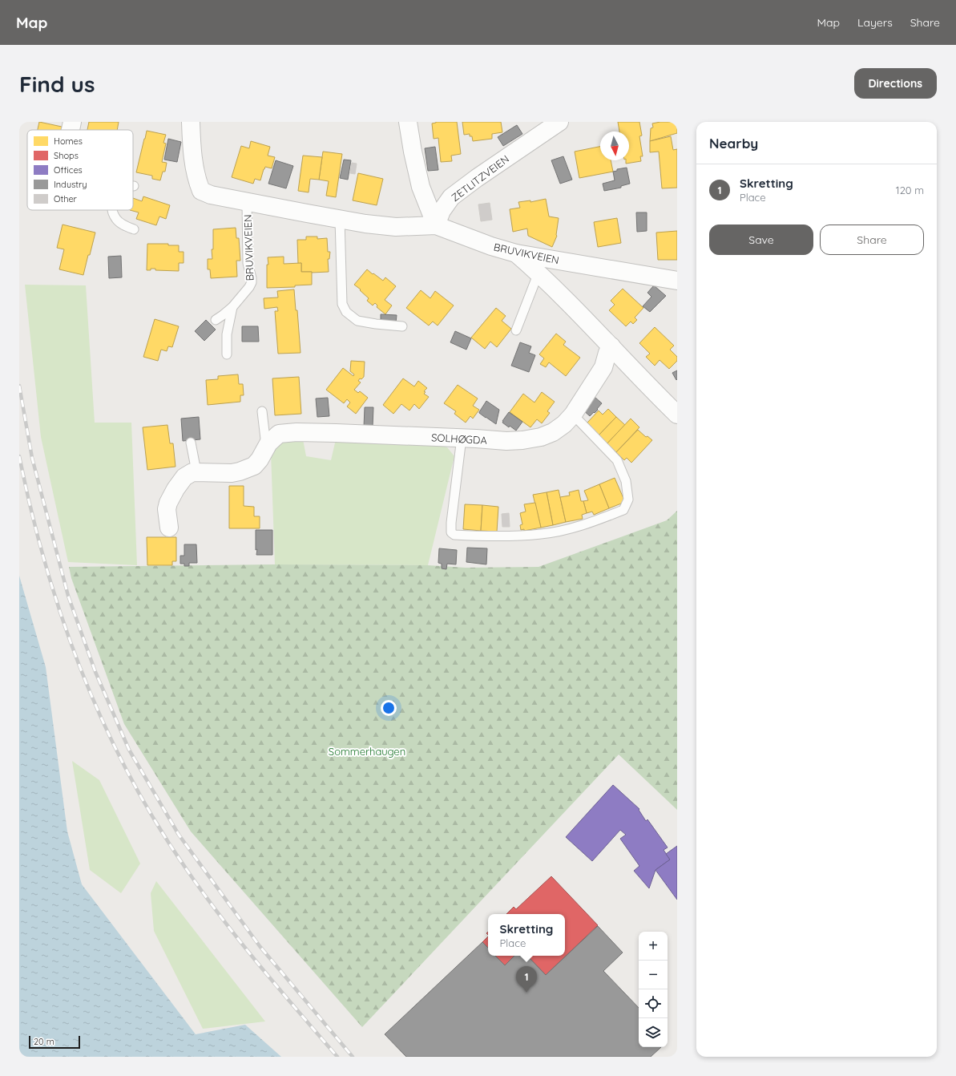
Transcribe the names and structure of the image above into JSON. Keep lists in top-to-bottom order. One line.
{"streets":{"street":["ZETLITZVEIEN","BRUVIKVEIEN","SOLHØGDA"]},"crossings":[["ZETLITZVEIEN","BRUVIKVEIEN"]],"parks":["Sommerhaugen"],"legend":["Homes","Shops","Offices","Industry","Other"],"scale_bar":"20 m","north":"bottom","page":{"header":"Map","nav":["Map","Layers","Share"],"buttons":["Directions",["Save","Share"]],"title":"Find us","heading":"Nearby","list":[{"mark":"1","name":"Skretting","note":"Place","value":"120 m"}],"popup":["Skretting","Place"],"map_buttons":["+","−"],"pins":"1","scale":"20 m"}}
